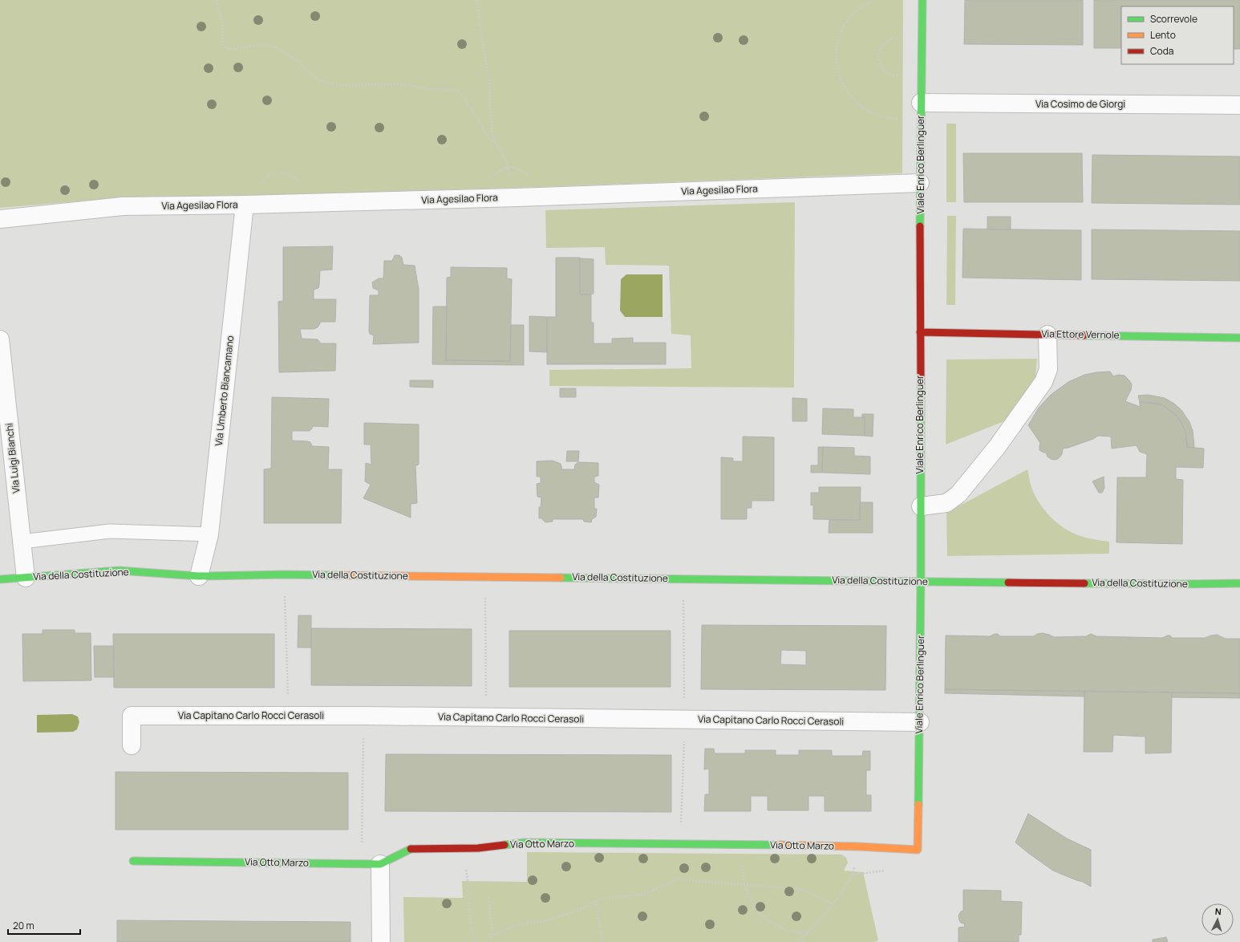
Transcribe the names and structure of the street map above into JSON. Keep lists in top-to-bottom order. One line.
{"streets":{"street":["Via Cosimo de Giorgi","Viale Enrico Berlinguer","Via Agesilao Flora","Via Ettore Vernole","Via Umberto Biancamano","Via Luigi Bianchi","Via della Costituzione","Via Capitano Carlo Rocci Cerasoli","Via Otto Marzo"]},"crossings":[["Via Cosimo de Giorgi","Viale Enrico Berlinguer"],["Viale Enrico Berlinguer","Via Agesilao Flora"],["Viale Enrico Berlinguer","Via Ettore Vernole"],["Viale Enrico Berlinguer","Via della Costituzione"],["Viale Enrico Berlinguer","Via Capitano Carlo Rocci Cerasoli"],["Viale Enrico Berlinguer","Via Otto Marzo"],["Via Agesilao Flora","Via Umberto Biancamano"],["Via Umberto Biancamano","Via della Costituzione"],["Via Luigi Bianchi","Via della Costituzione"]],"legend":["Scorrevole","Lento","Coda"],"scale_bar":"20 m","north":"top"}
